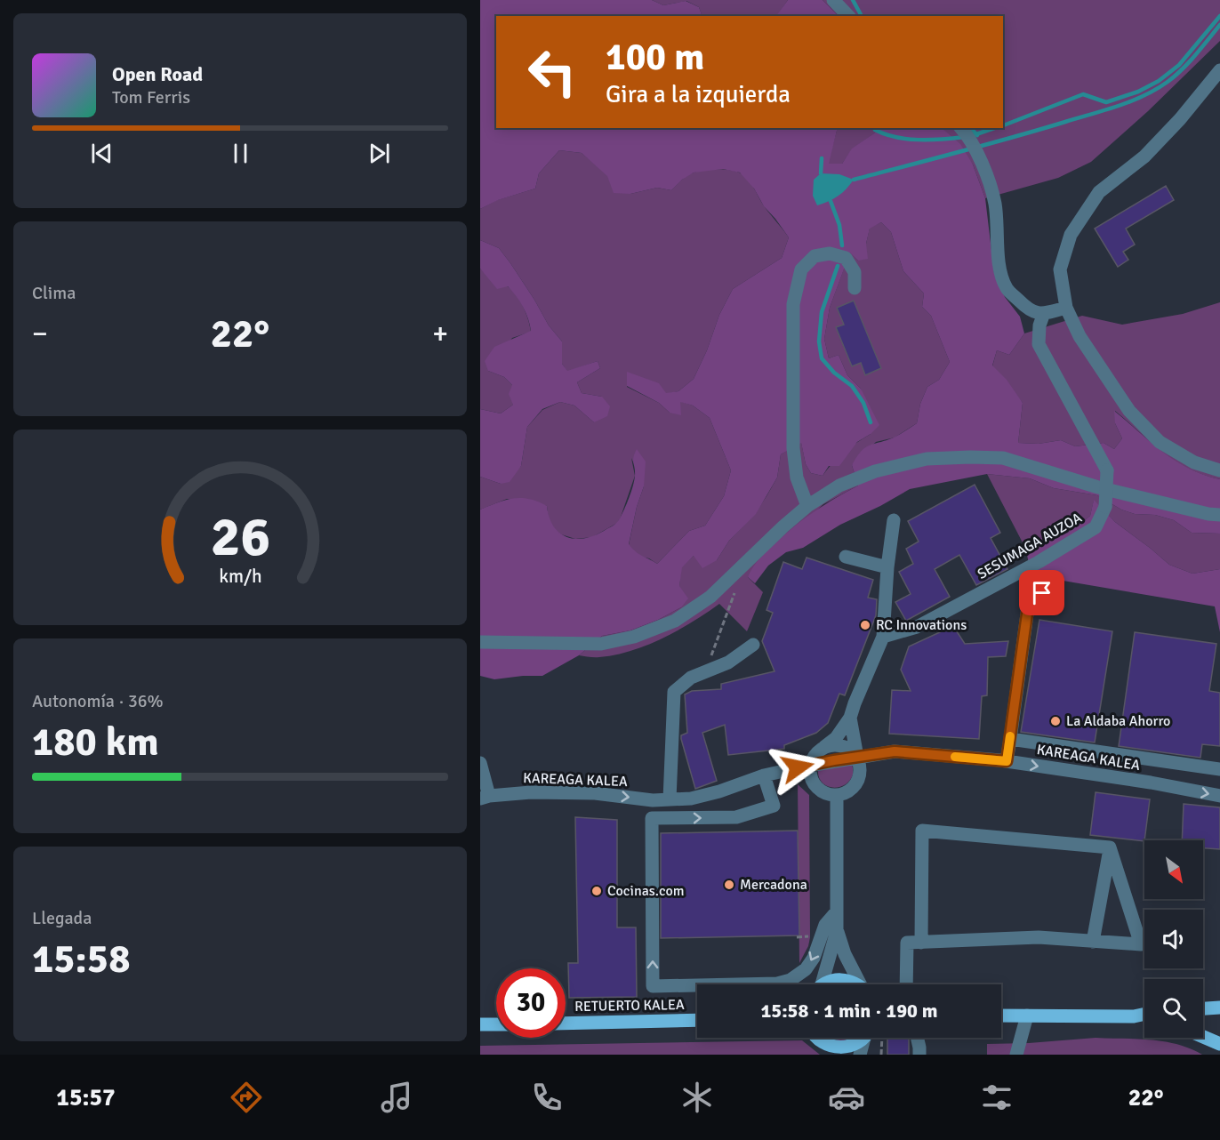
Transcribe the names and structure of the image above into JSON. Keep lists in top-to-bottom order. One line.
{"streets":{"main road":["RETUERTO KALEA"],"street":["SESUMAGA AUZOA","KAREAGA KALEA"]},"places":["RC Innovations","La Aldaba Ahorro","Mercadona","Cocinas.com"],"north":"bottom right","page":{"turn":["100 m","Gira a la izquierda"],"song":["Open Road","Tom Ferris"],"tile":["Clima",["Autonomía · 36%","180 km"],["Llegada","15:58"]],"heat":["−","22°","+"],"limit":"30","trip":"15:58 · 1 min · 190 m","tabs":["15:57","22°"],"gauge":["26","km/h"]}}
